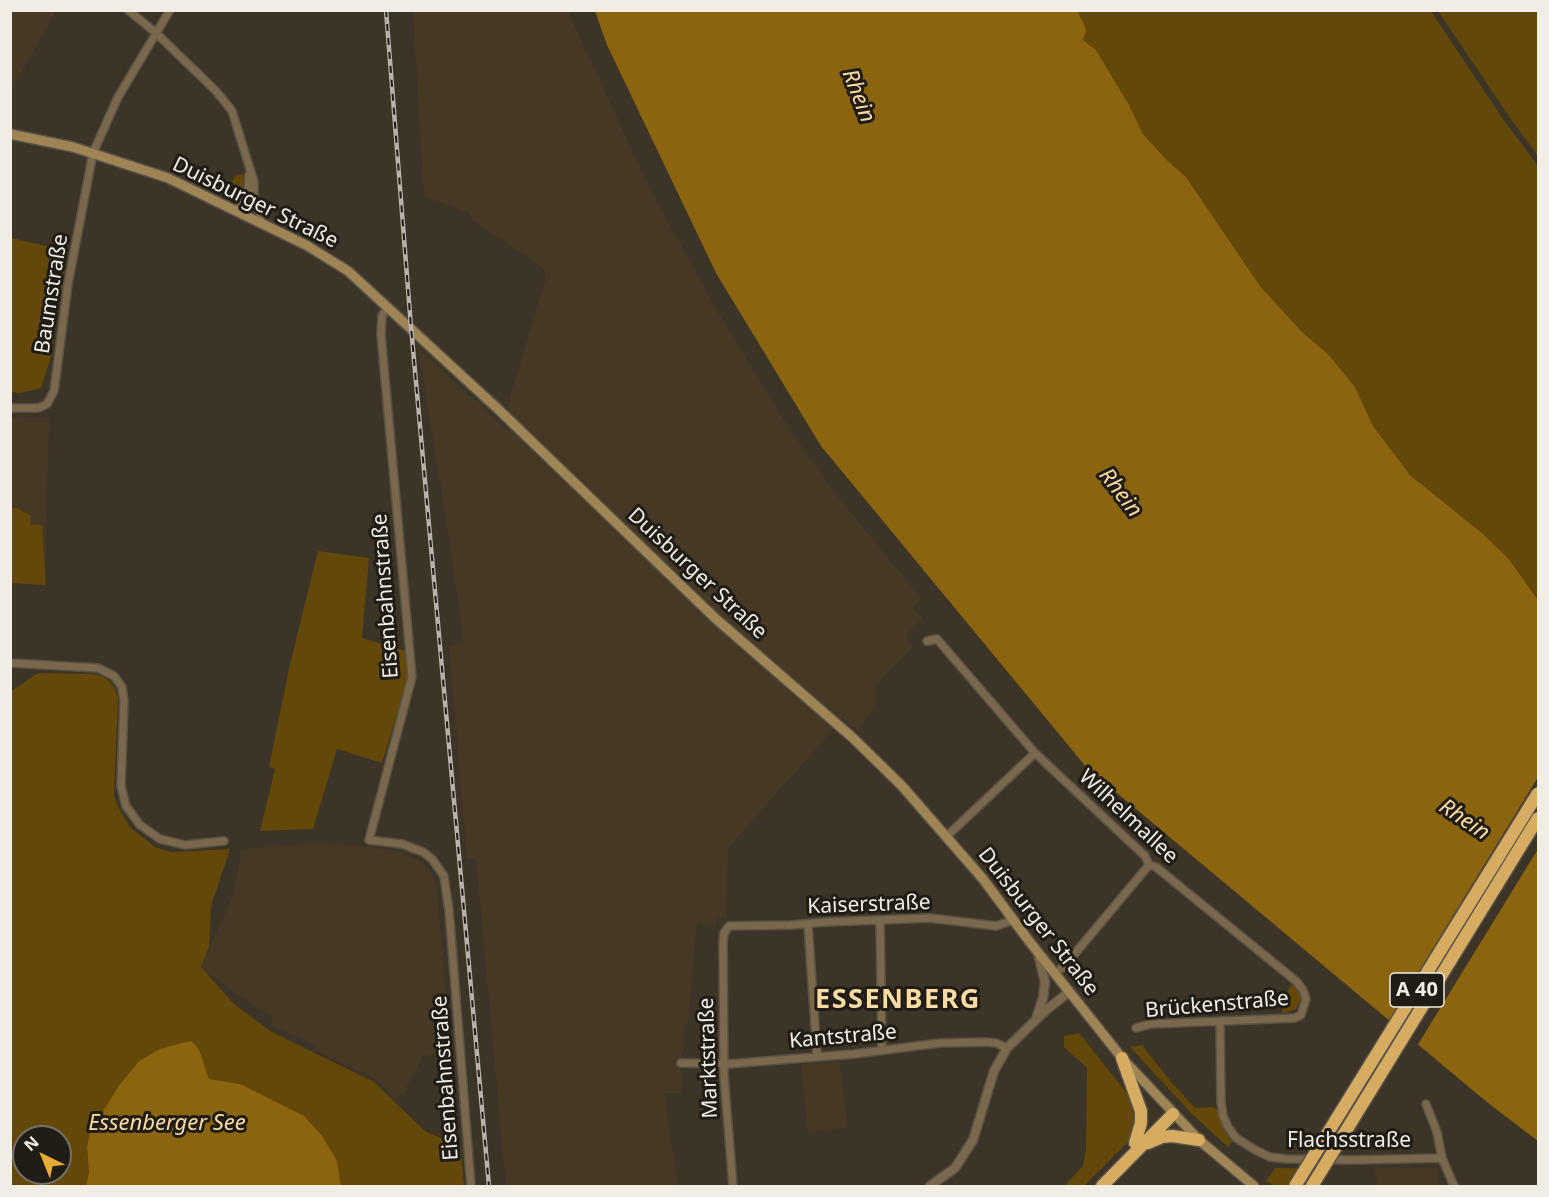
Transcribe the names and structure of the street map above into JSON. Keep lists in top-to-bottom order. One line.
{"streets":{"highway":["A 40"],"main road":["Duisburger Straße"],"street":["Baumstraße","Eisenbahnstraße","Wilhelmallee","Kaiserstraße","Brückenstraße","Kantstraße","Marktstraße","Flachsstraße"]},"crossings":[["Duisburger Straße","Baumstraße"],["Duisburger Straße","Eisenbahnstraße"],["Duisburger Straße","Kaiserstraße"],["Wilhelmallee","Brückenstraße"],["Kaiserstraße","Marktstraße"],["Brückenstraße","Flachsstraße"],["Kantstraße","Marktstraße"]],"districts":["ESSENBERG"],"water":["Rhein","Essenberger See"],"north":"top left"}
